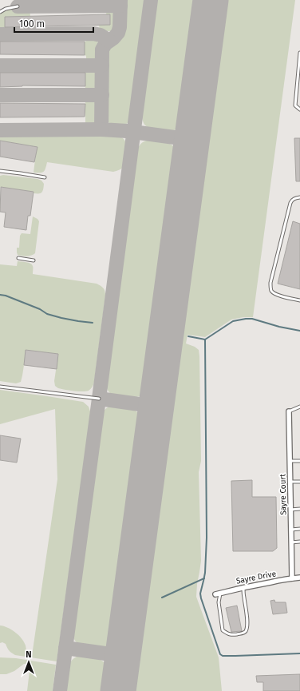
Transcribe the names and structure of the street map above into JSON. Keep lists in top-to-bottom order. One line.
{"streets":{"street":["Sayre Court","Sayre Drive"]},"crossings":[["Sayre Court","Sayre Drive"]],"scale_bar":"100 m","north":"top"}
